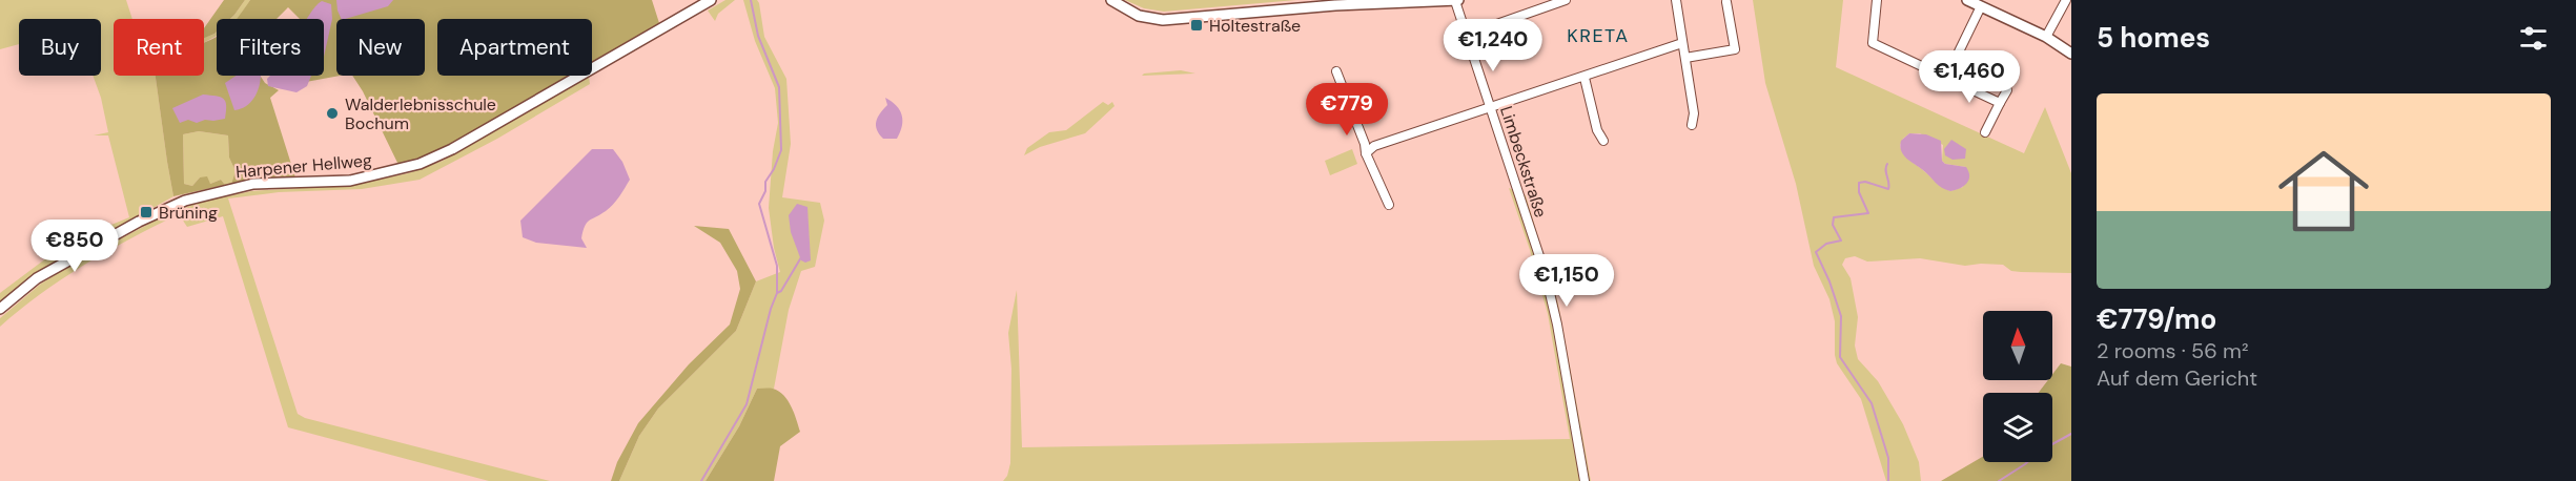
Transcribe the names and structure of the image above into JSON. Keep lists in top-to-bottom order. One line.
{"streets":{"street":["Limbeckstraße","Harpener Hellweg"]},"districts":["KRETA"],"places":{"transit":["Holtestraße","Brüning"],"other":["Walderlebnisschule Bochum"]},"north":"top","page":{"heading":"5 homes","price":["€1,240","€1,460","€779","€850","€1,150"],"chip":["Buy","Rent","Filters","New","Apartment"],"list":[{"name":"€779/mo","note":"2 rooms · 56 m² · Auf dem Gericht"}]}}
